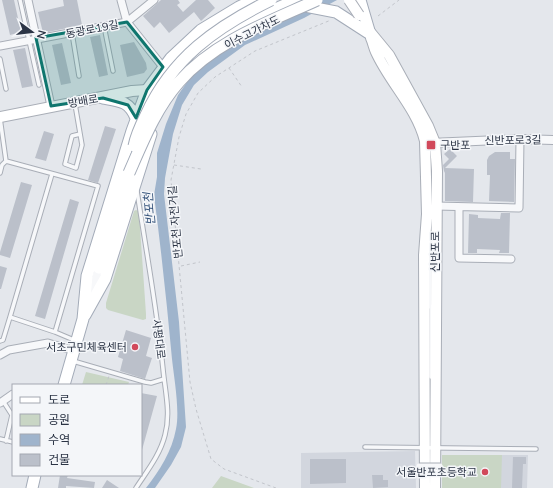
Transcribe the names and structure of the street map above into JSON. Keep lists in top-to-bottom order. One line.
{"streets":{"main road":["이수고가차도","방배로","신반포로","사평대로"],"street":["동광로19길","신반포로3길"],"path":["반포천 자전거길"]},"crossings":[["이수고가차도","사평대로"],["방배로","사평대로"],["신반포로3길","신반포로"]],"water":["반포천"],"places":{"transit":["구반포"],"other":["서초구민체육센터","서울반포초등학교"]},"legend":["도로","공원","수역","건물"],"north":"right"}
